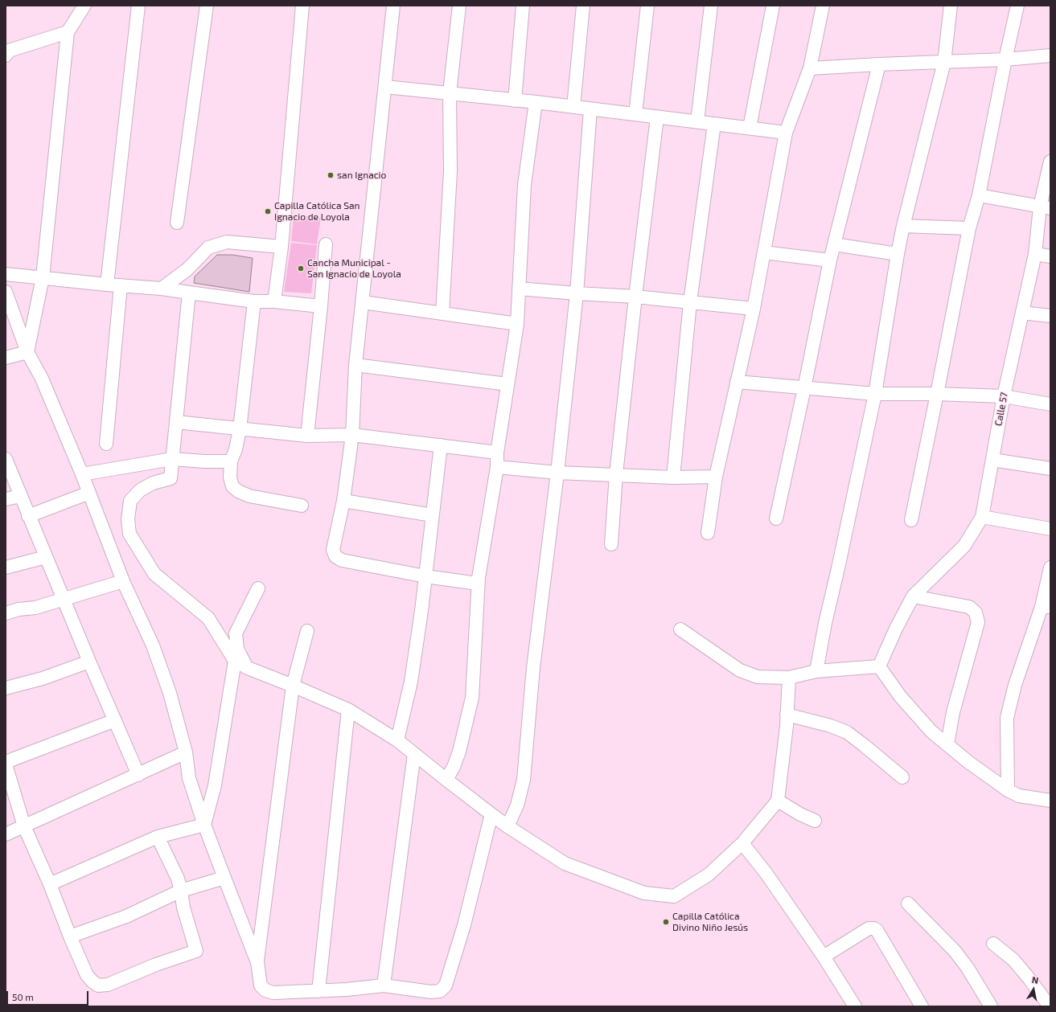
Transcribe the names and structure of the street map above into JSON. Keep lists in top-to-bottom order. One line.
{"streets":{"street":["Calle 57"]},"places":["san Ignacio","Capilla Católica San Ignacio de Loyola","Cancha Municipal - San Ignacio de Loyola","Capilla Católica Divino Niño Jesús"],"scale_bar":"50 m","north":"top"}
